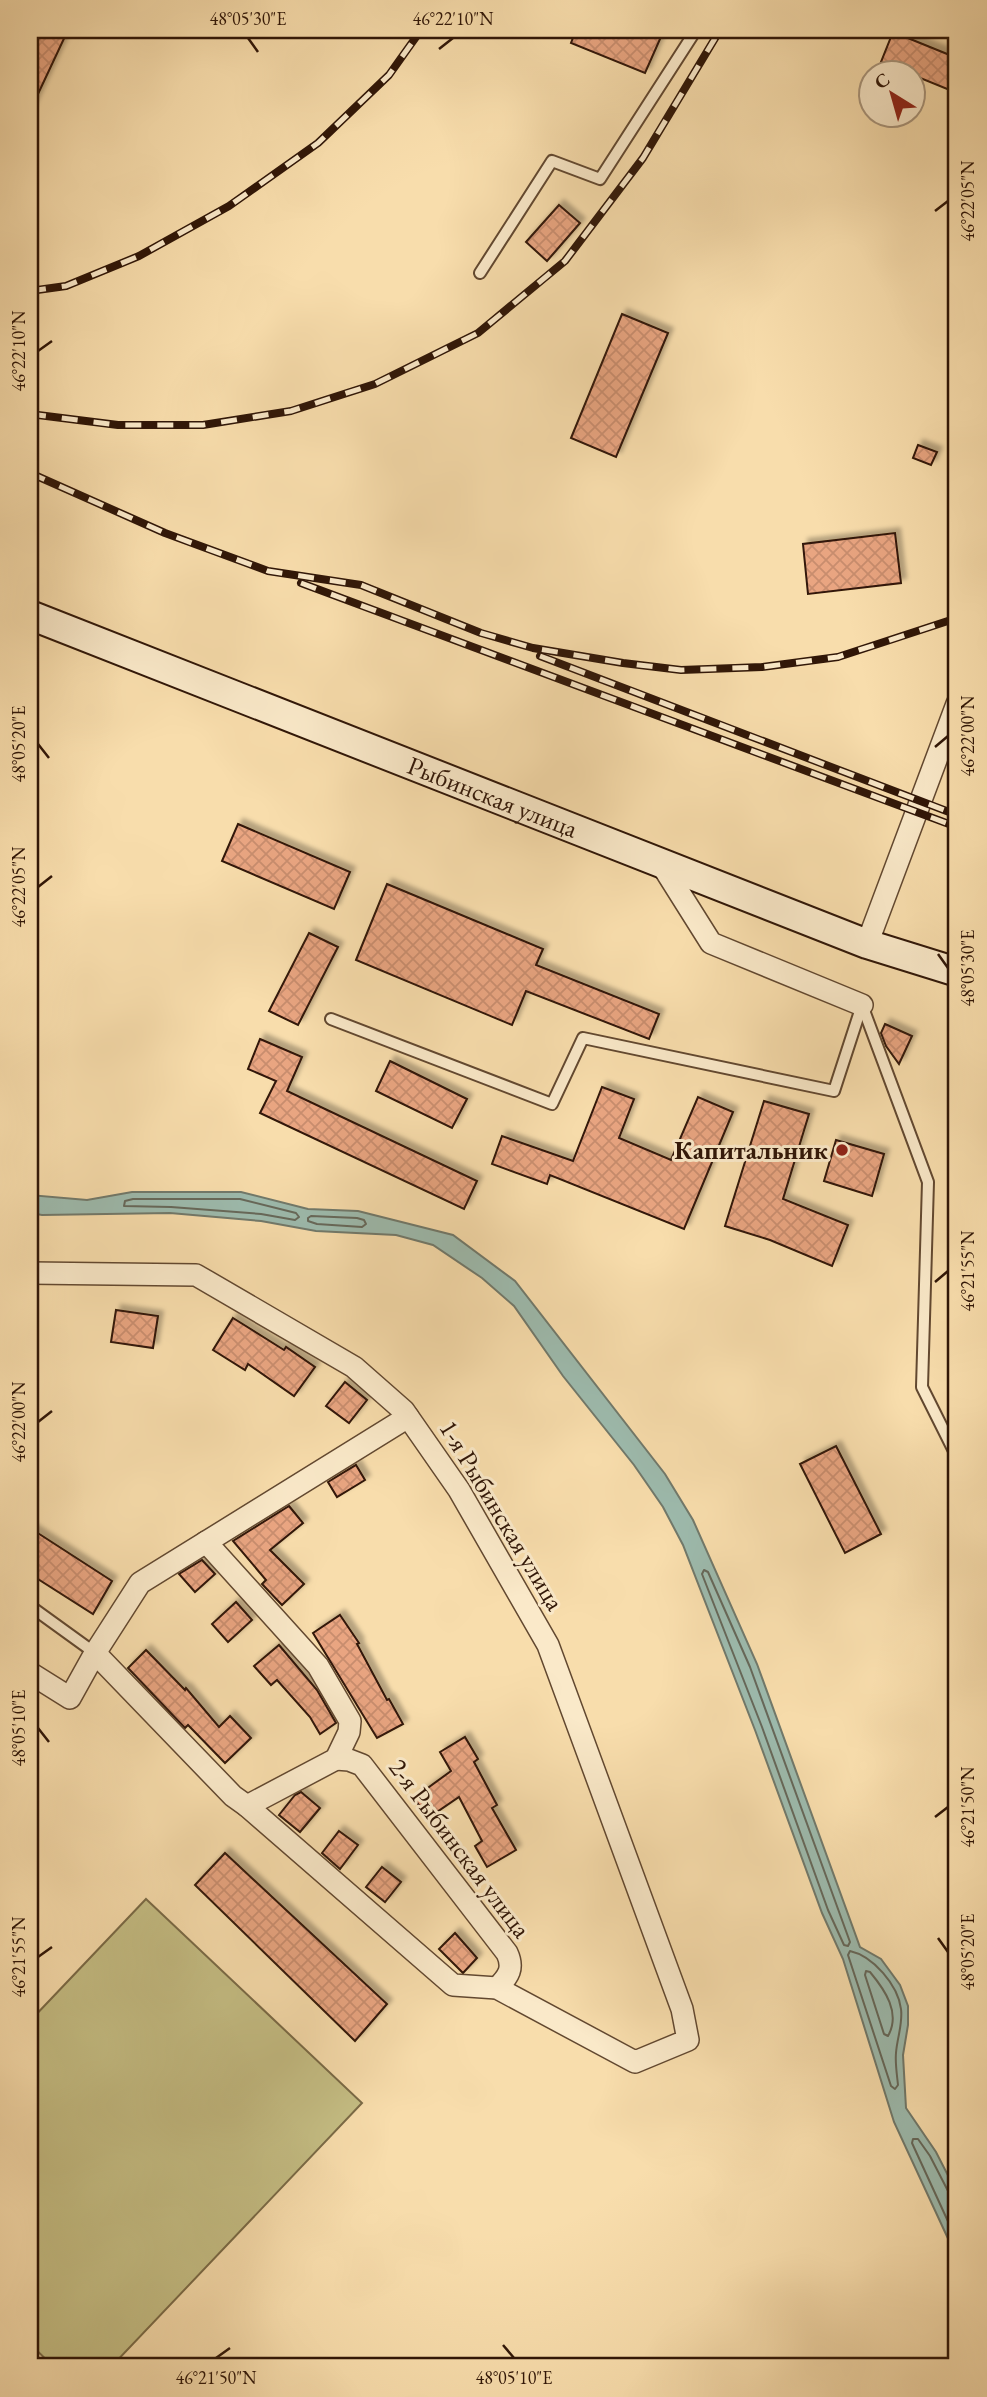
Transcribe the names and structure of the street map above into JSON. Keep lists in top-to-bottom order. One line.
{"streets":{"main road":["Рыбинская улица"],"street":["1-я Рыбинская улица","2-я Рыбинская улица"]},"crossings":[["1-я Рыбинская улица","2-я Рыбинская улица"]],"places":["Капитальник"],"north":"top left","coordinates":["48°05'30\"E","46°22'10\"N","46°22'05\"N","46°22'00\"N","48°05'20\"E","46°21'55\"N","48°05'10\"E","46°21'50\"N"]}
